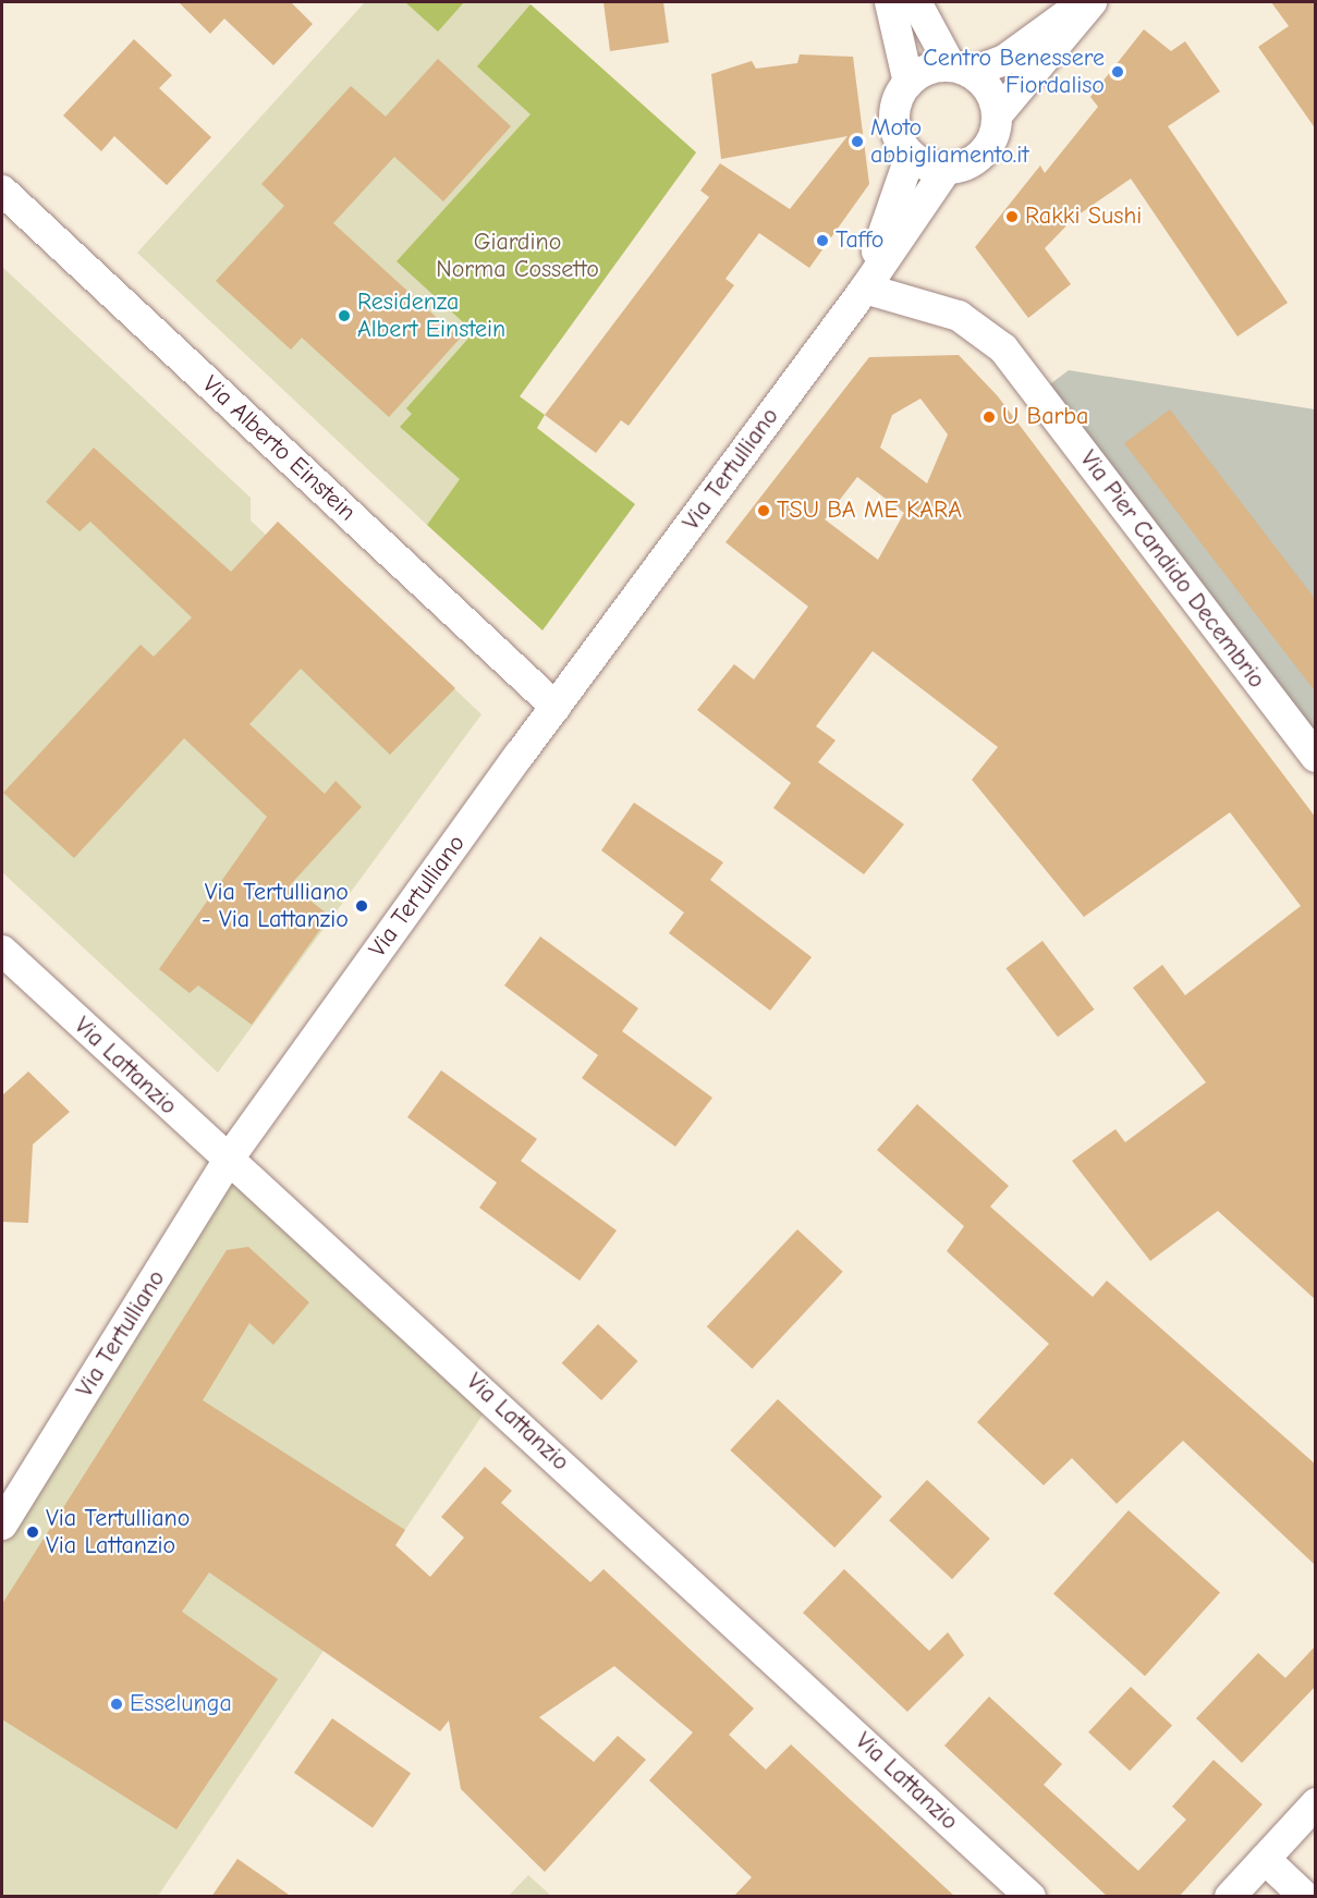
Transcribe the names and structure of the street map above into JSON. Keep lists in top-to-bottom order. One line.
{"streets":{"street":["Via Alberto Einstein","Via Tertulliano","Via Pier Candido Decembrio","Via Lattanzio"]},"crossings":[["Via Alberto Einstein","Via Tertulliano"],["Via Tertulliano","Via Pier Candido Decembrio"],["Via Tertulliano","Via Lattanzio"]],"parks":["Giardino Norma Cossetto"],"places":["Centro Benessere Fiordaliso","Moto abbigliamento.it","Rakki Sushi","Taffo","Residenza Albert Einstein","U Barba","TSU BA ME KARA","Via Tertulliano - Via Lattanzio","Via Tertulliano Via Lattanzio","Esselunga"]}
